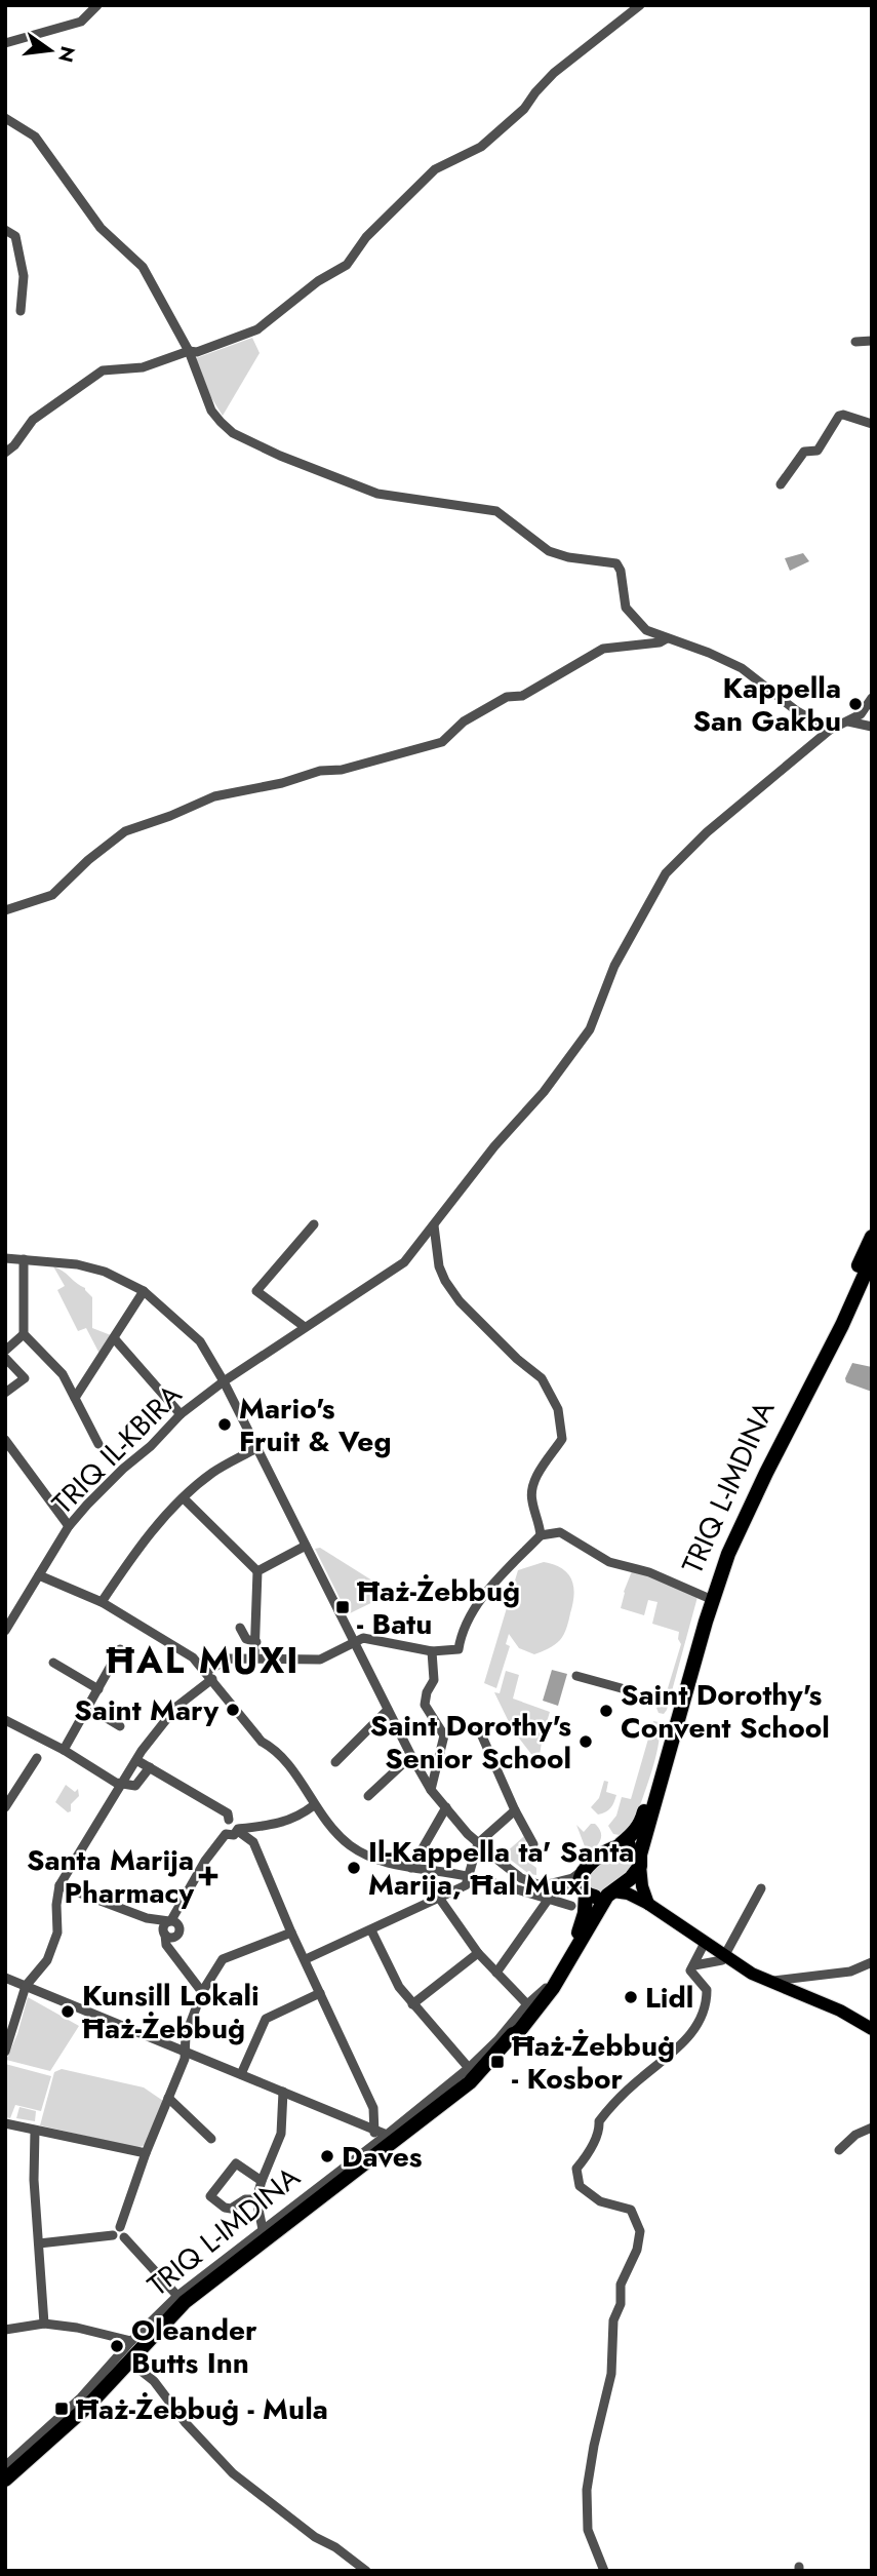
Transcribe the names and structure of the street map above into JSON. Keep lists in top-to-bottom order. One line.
{"streets":{"highway":["TRIQ L-IMDINA"],"street":["TRIQ IL-KBIRA"]},"districts":["ĦAL MUXI"],"places":{"other":["Kappella San Gakbu","Mario's Fruit & Veg","Saint Mary","Saint Dorothy's Convent School","Saint Dorothy's Senior School","Il-Kappella ta' Santa Marija, Ħal Muxi","Lidl","Kunsill Lokali Ħaż-Żebbuġ","Daves","Oleander Butts Inn"],"transit":["Ħaż-Żebbuġ - Batu","Ħaż-Żebbuġ - Kosbor","Ħaż-Żebbuġ - Mula"],"health":["Santa Marija Pharmacy"]},"north":"right"}
